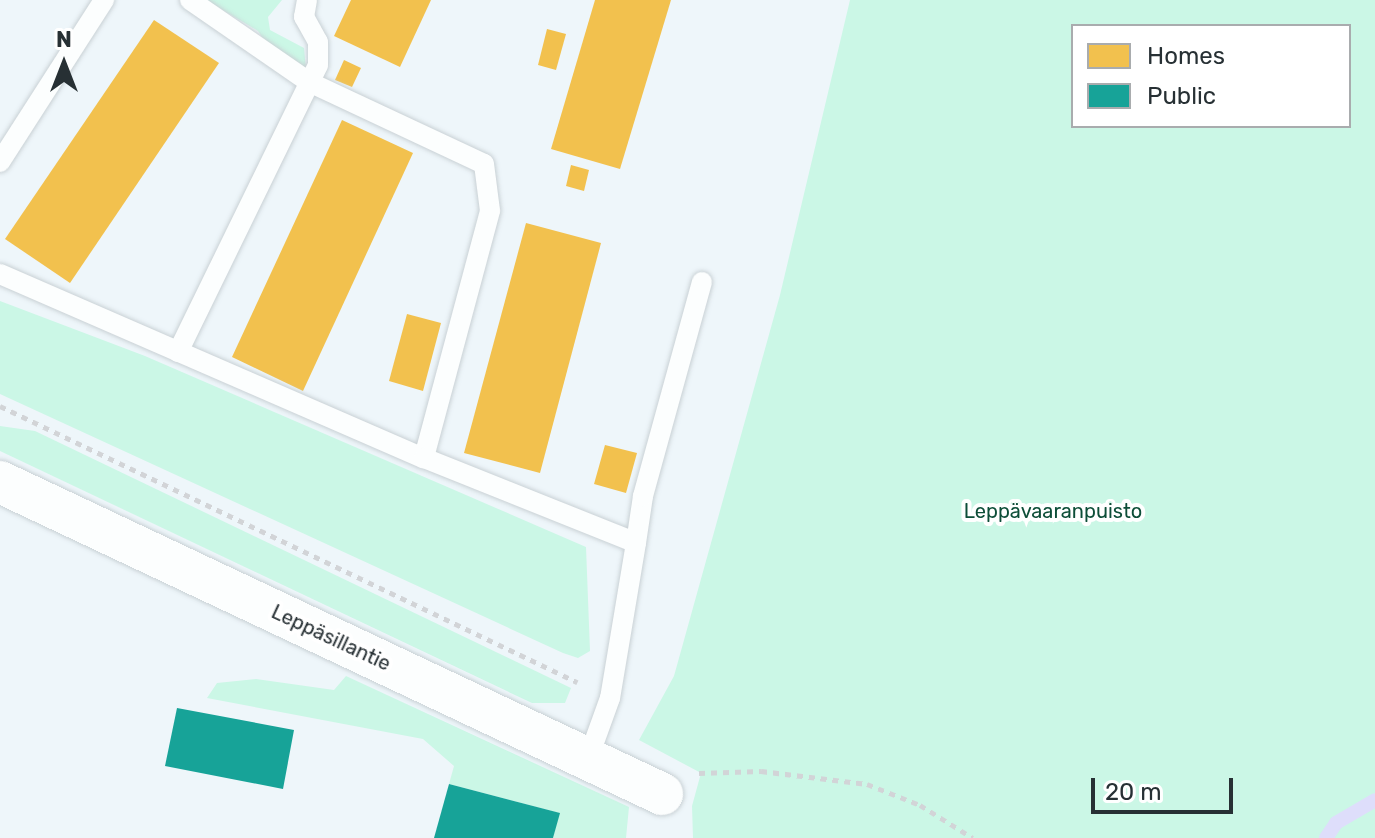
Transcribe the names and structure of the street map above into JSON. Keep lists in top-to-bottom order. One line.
{"streets":{"street":["Leppäsillantie"]},"parks":["Leppävaaranpuisto"],"legend":["Homes","Public"],"scale_bar":"20 m","north":"top"}
